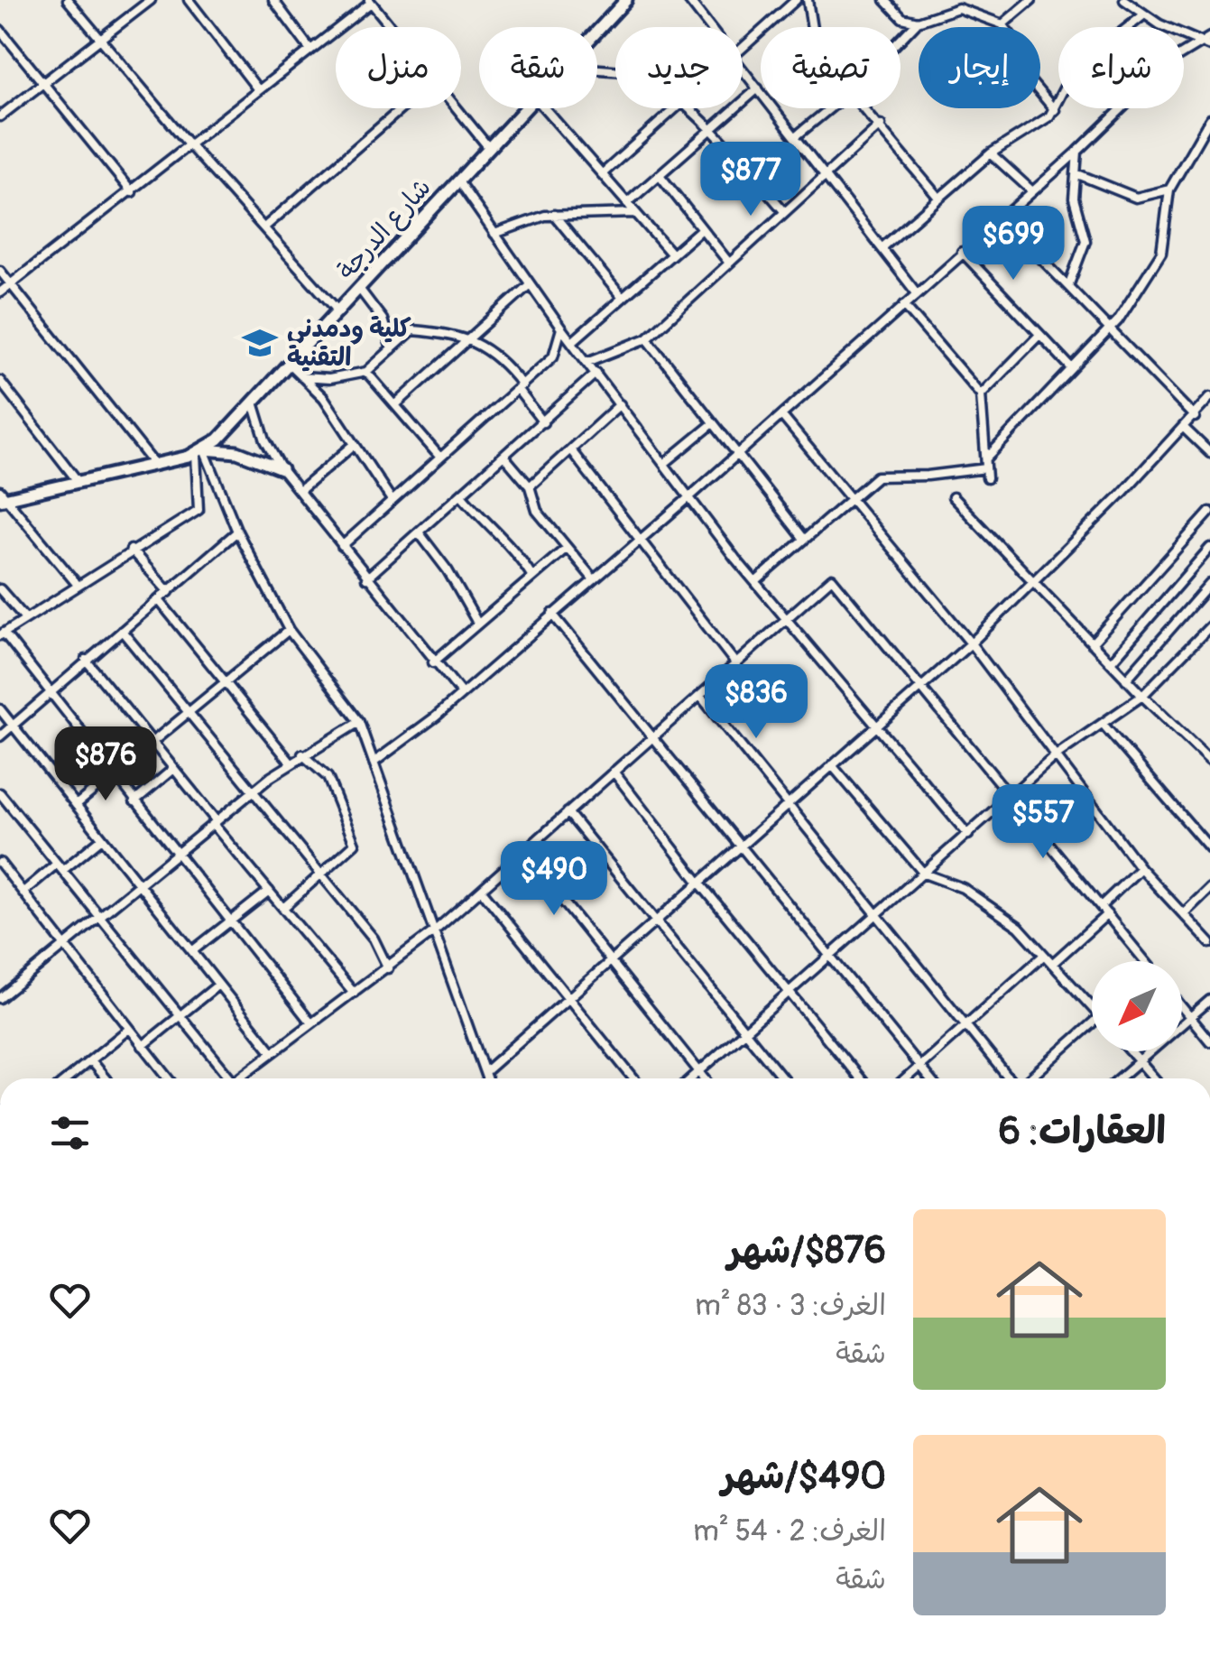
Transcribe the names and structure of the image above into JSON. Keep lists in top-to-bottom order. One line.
{"streets":{"street":["شارع الدرجة"]},"places":{"school or university":["كلية ودمدني التقنية"]},"north":"bottom left","page":{"chip":["شراء","إيجار","تصفية","جديد","شقة","منزل"],"price":["$877","$699","$836","$876","$557","$490"],"heading":"العقارات: 6","list":[{"name":"$876/شهر","note":"الغرف: 3 · 83 m² · شقة"},{"name":"$490/شهر","note":"الغرف: 2 · 54 m² · شقة"}]}}
